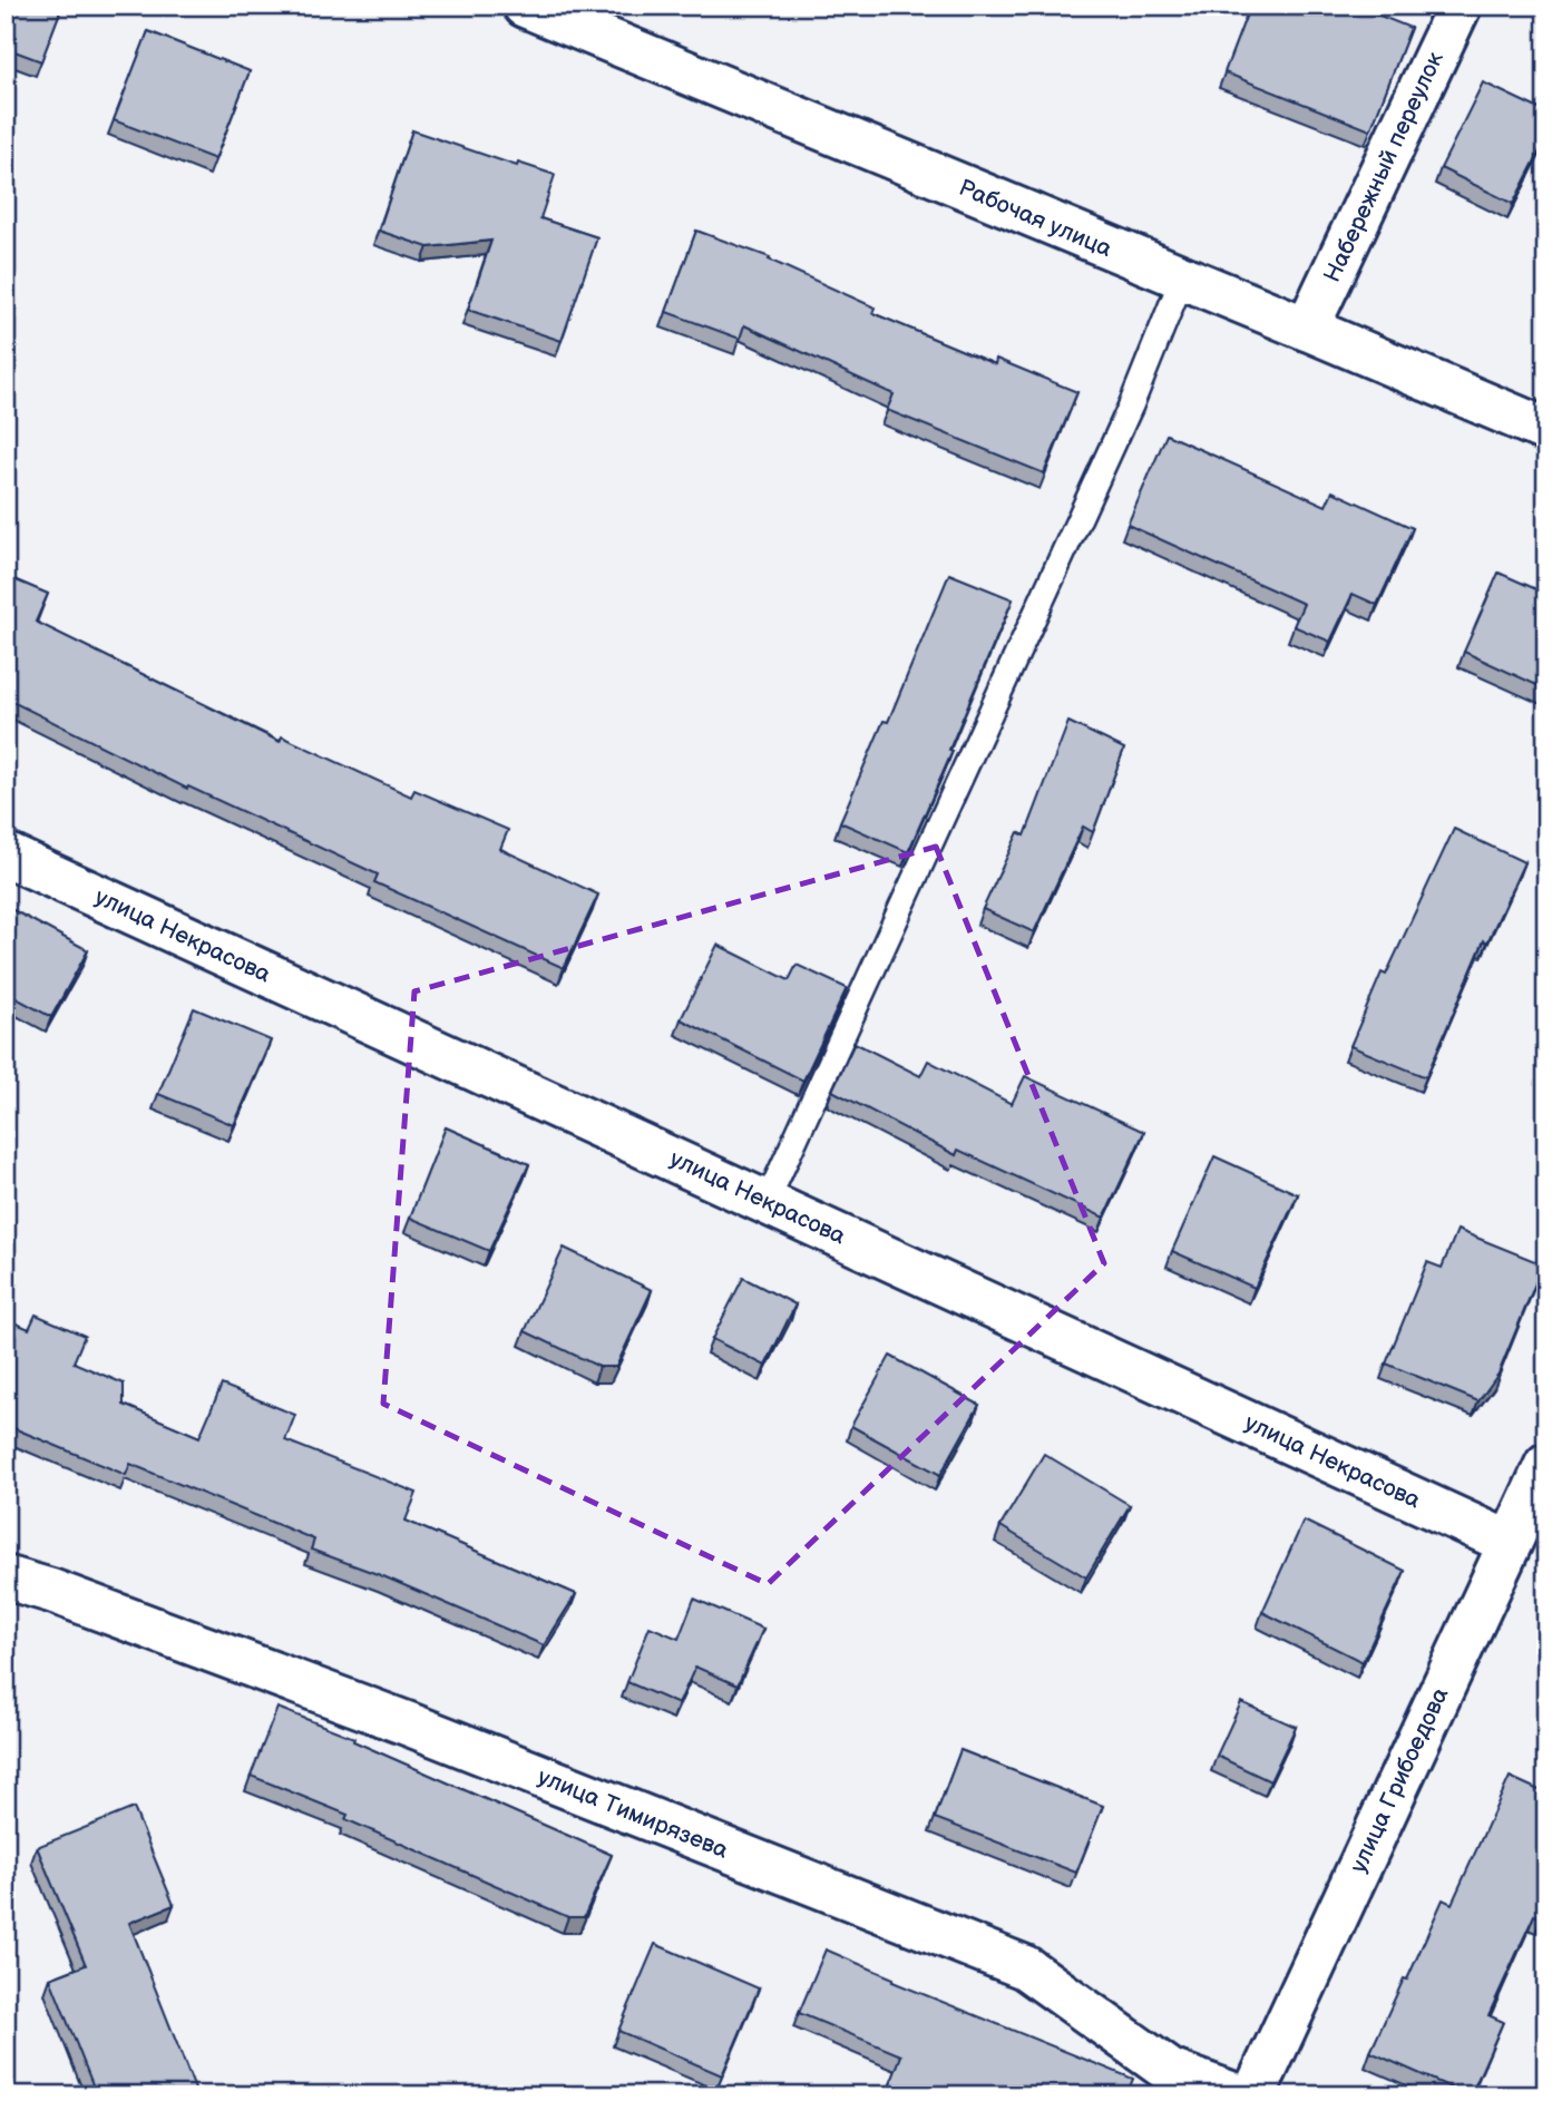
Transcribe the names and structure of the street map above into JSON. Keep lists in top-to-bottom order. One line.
{"streets":{"street":["Набережный переулок","Рабочая улица","улица Некрасова","улица Грибоедова","улица Тимирязева"]},"crossings":[["Набережный переулок","Рабочая улица"],["улица Некрасова","улица Грибоедова"]]}
